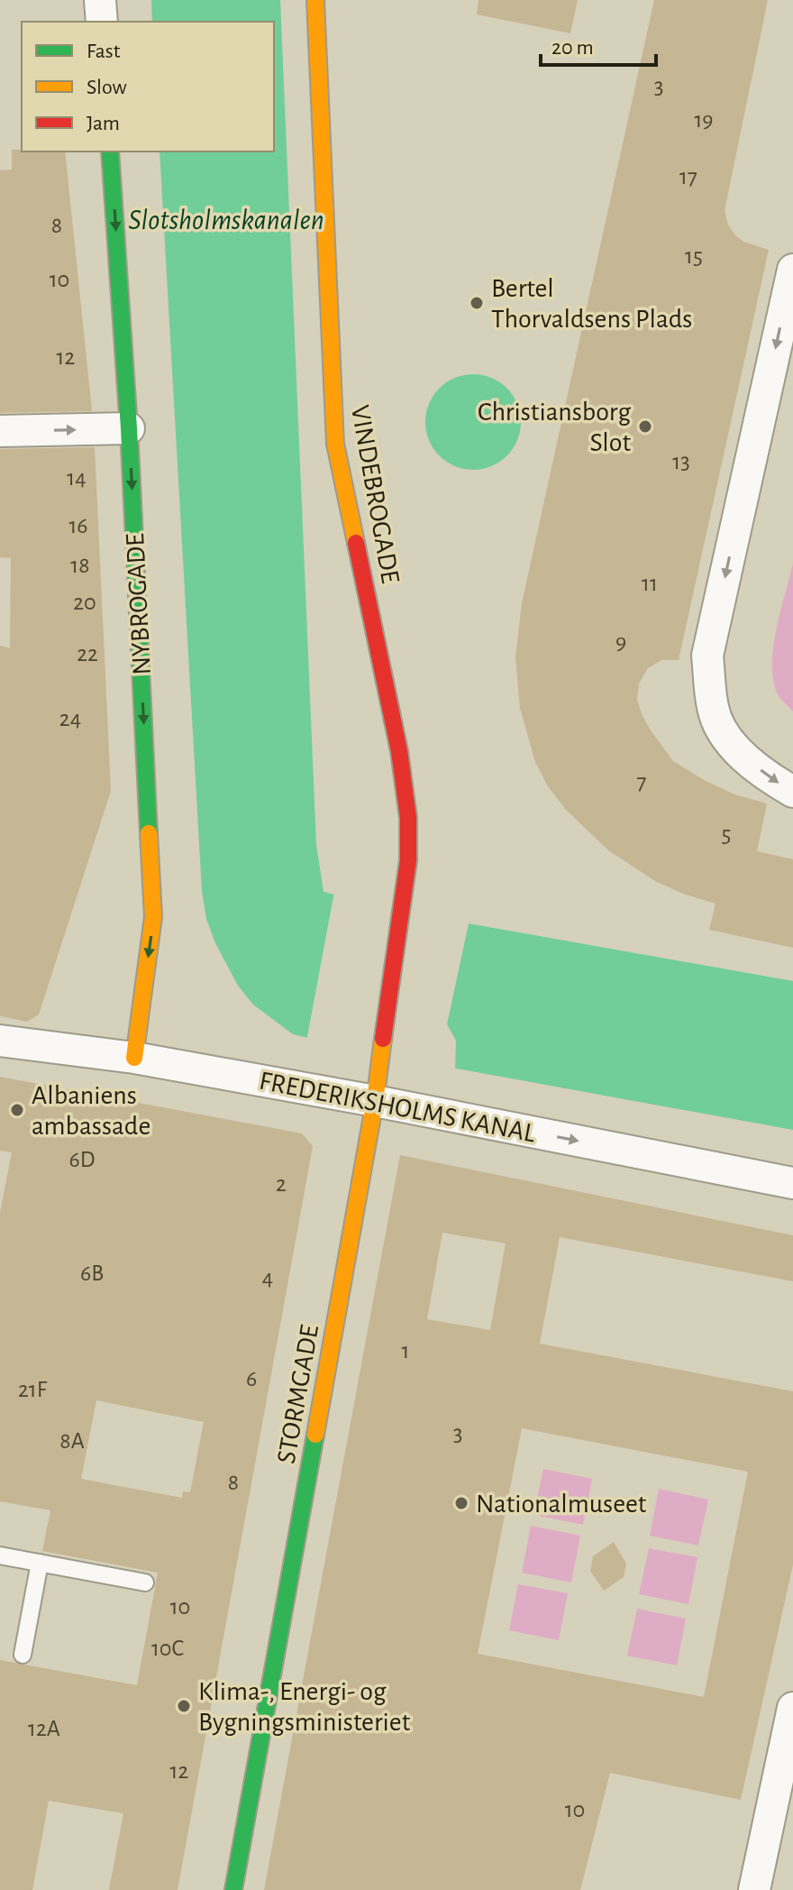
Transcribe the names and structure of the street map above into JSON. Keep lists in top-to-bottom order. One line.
{"streets":{"street":["VINDEBROGADE","NYBROGADE","FREDERIKSHOLMS KANAL","STORMGADE"]},"crossings":[["VINDEBROGADE","STORMGADE"],["NYBROGADE","FREDERIKSHOLMS KANAL"],["FREDERIKSHOLMS KANAL","STORMGADE"]],"one_way":["NYBROGADE","FREDERIKSHOLMS KANAL"],"water":["Slotsholmskanalen"],"places":["Bertel Thorvaldsens Plads","Christiansborg Slot","Albaniens ambassade","Nationalmuseet","Klima-, Energi- og Bygningsministeriet"],"house_numbers":["3","19","17","8","15","10","12","13","14","16","18","11","20","9","22","24","7","5","6D","2","6B","4","1","6","21F","3","8A","8","10","10C","12A","12","10"],"legend":["Fast","Slow","Jam"],"scale_bar":"20 m"}
